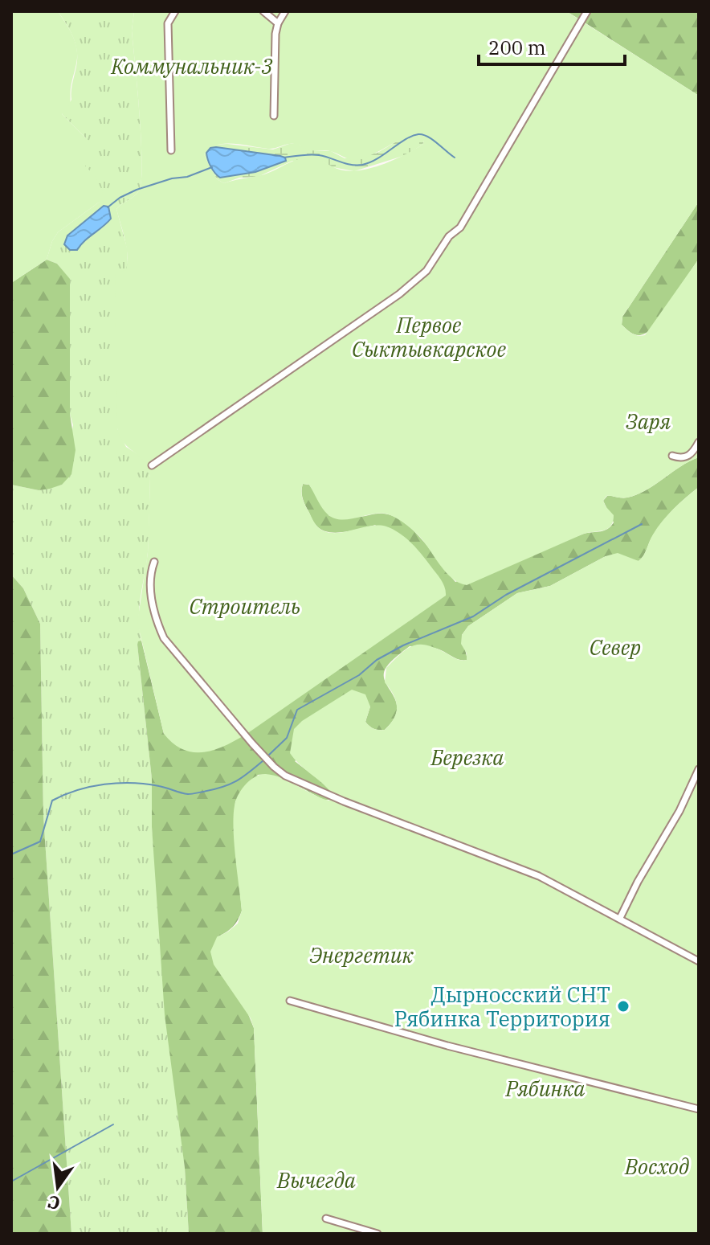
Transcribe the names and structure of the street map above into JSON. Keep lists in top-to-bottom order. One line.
{"parks":["Коммунальник-3","Первое Сыктывкарское","Заря","Строитель","Север","Березка","Энергетик","Рябинка","Восход","Вычегда"],"places":["Дырносский СНТ Рябинка Территория"],"scale_bar":"200 m","north":"bottom"}
